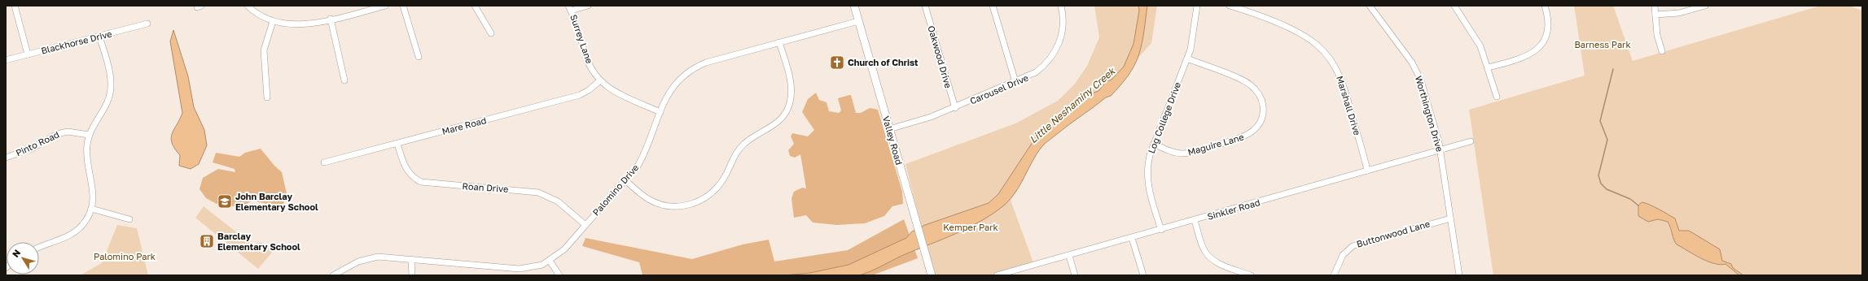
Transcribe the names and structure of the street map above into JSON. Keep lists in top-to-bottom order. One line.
{"streets":{"street":["Surrey Lane","Blackhorse Drive","Oakwood Drive","Carousel Drive","Marshall Drive","Worthington Drive","Log College Drive","Mare Road","Valley Road","Pinto Road","Maguire Lane","Roan Drive","Palomino Drive","Sinkler Road","Buttonwood Lane"]},"crossings":[["Surrey Lane","Mare Road"],["Surrey Lane","Palomino Drive"],["Oakwood Drive","Carousel Drive"],["Carousel Drive","Valley Road"],["Marshall Drive","Sinkler Road"],["Worthington Drive","Sinkler Road"],["Worthington Drive","Buttonwood Lane"],["Log College Drive","Maguire Lane"],["Log College Drive","Sinkler Road"],["Mare Road","Roan Drive"],["Valley Road","Palomino Drive"],["Roan Drive","Palomino Drive"]],"water":["Little Neshaminy Creek"],"parks":["Barness Park","Kemper Park","Palomino Park"],"places":{"church":["Church of Christ"],"school or university":["John Barclay Elementary School"],"building":["Barclay Elementary School"]},"north":"top left"}
